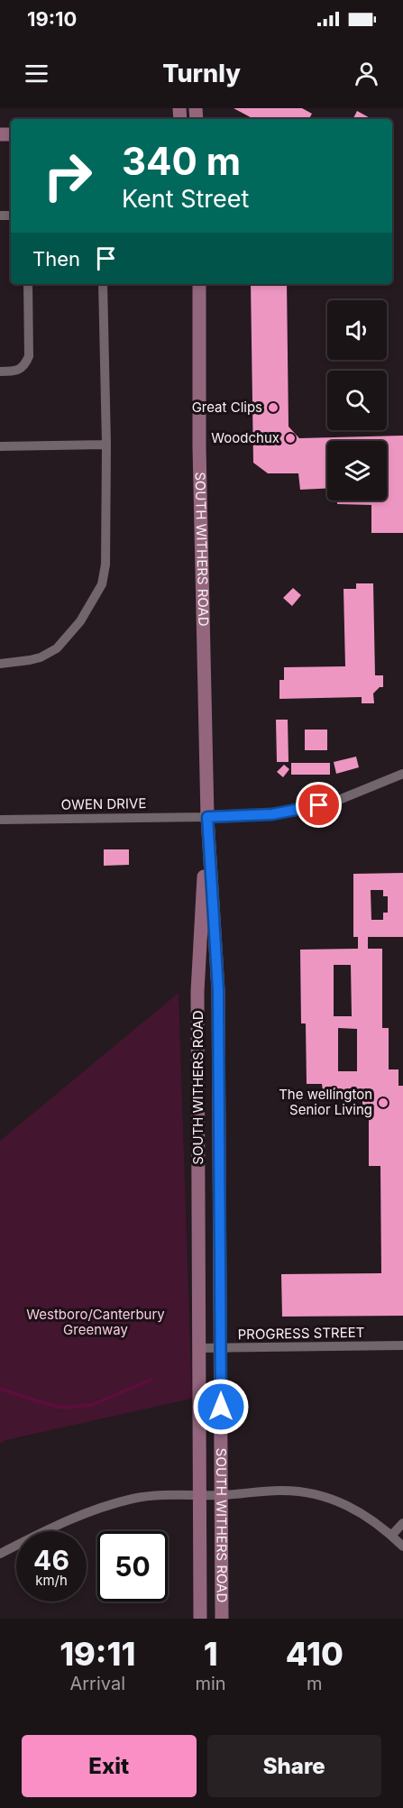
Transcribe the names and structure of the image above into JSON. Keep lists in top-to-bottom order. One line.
{"streets":{"main road":["SOUTH WITHERS ROAD"],"street":["OWEN DRIVE","PROGRESS STREET"]},"crossings":[["SOUTH WITHERS ROAD","OWEN DRIVE"],["SOUTH WITHERS ROAD","PROGRESS STREET"]],"parks":["Westboro/Canterbury Greenway"],"places":["Great Clips","Woodchux","The wellington Senior Living"],"page":{"status":"19:10","header":"Turnly","turn":["340 m","Kent Street"],"then":"Then","speed":"46 km/h","limit":"50","eta":["19:11","Arrival","1","min","410","m"],"buttons":["Exit","Share"]}}
